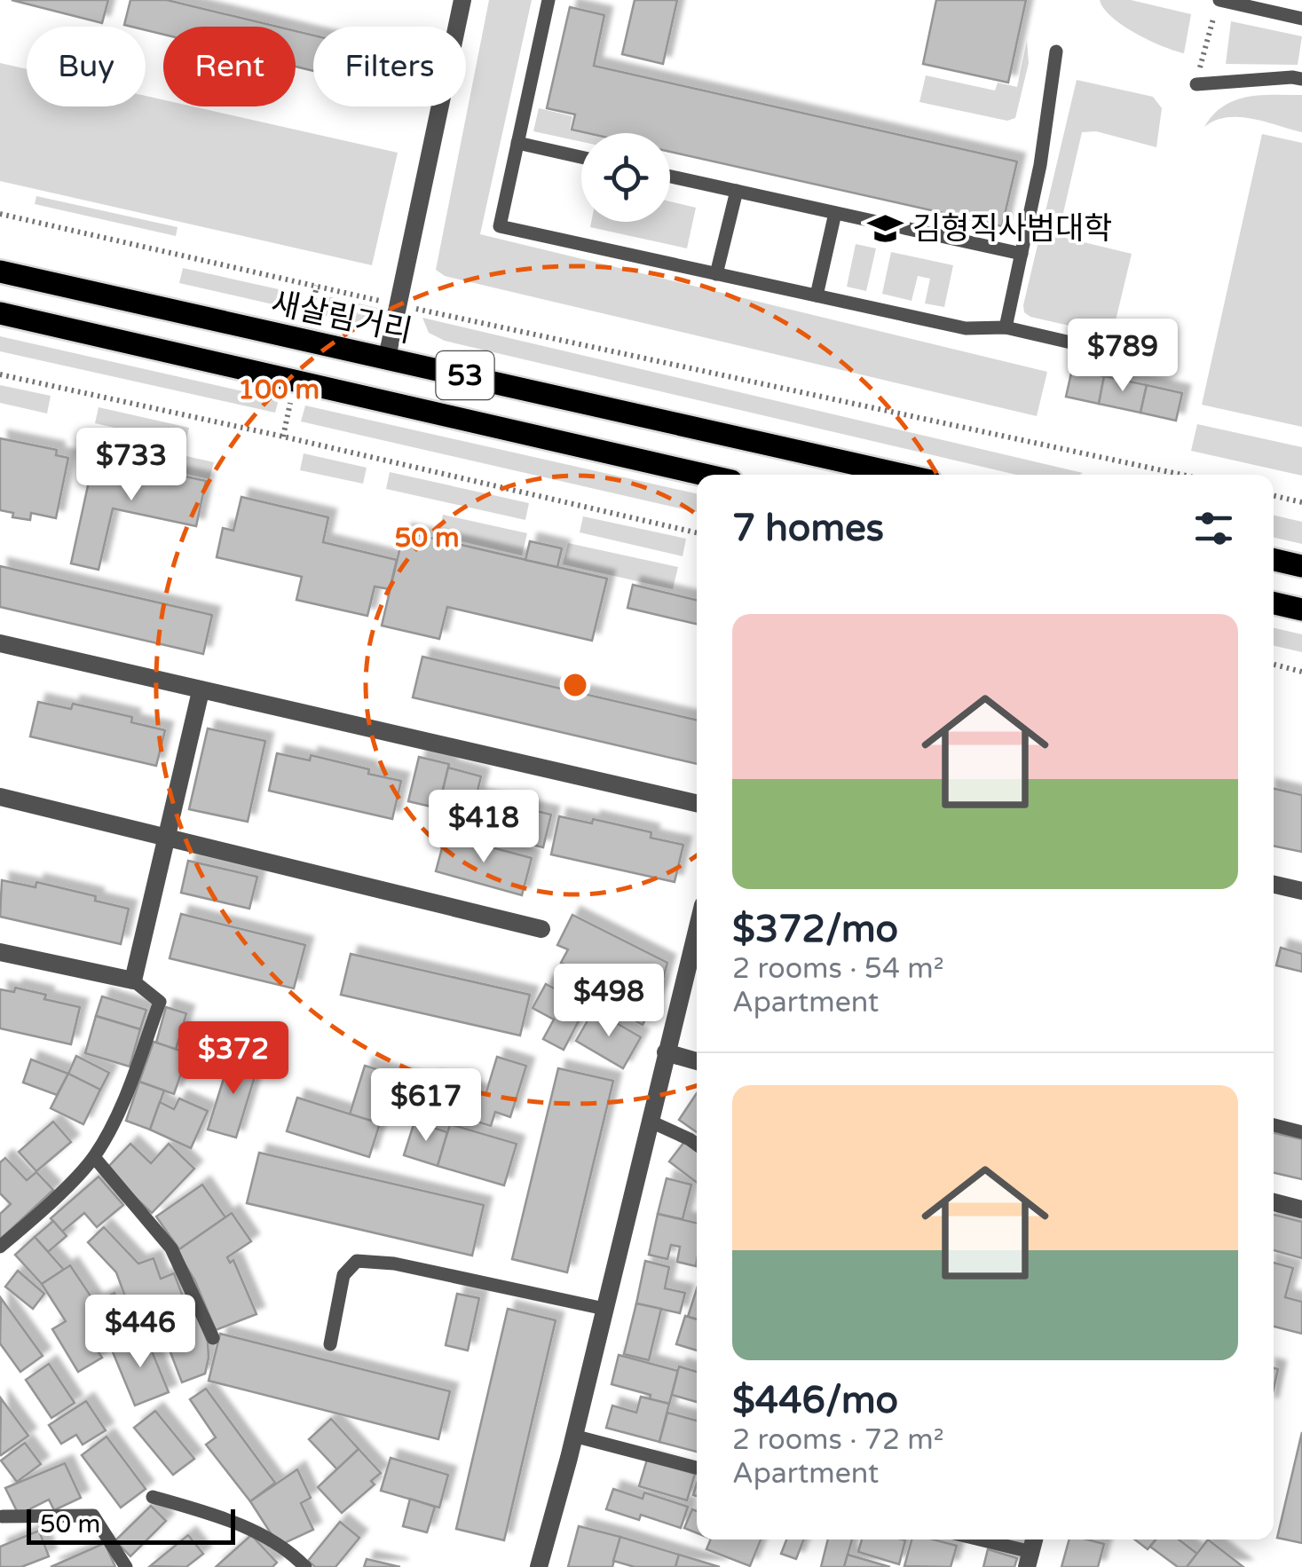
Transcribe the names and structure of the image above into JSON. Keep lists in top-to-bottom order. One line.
{"streets":{"main road":["새살림거리","53"]},"places":{"school or university":["김형직사범대학"]},"scale_bar":"50 m","page":{"chip":["Buy","Rent","Filters"],"price":["$789","$733","$418","$498","$372","$617","$446"],"heading":"7 homes","list":[{"name":"$372/mo","note":"2 rooms · 54 m² · Apartment"},{"name":"$446/mo","note":"2 rooms · 72 m² · Apartment"}],"scale":"50 m"},"rings":["100 m","50 m"]}
